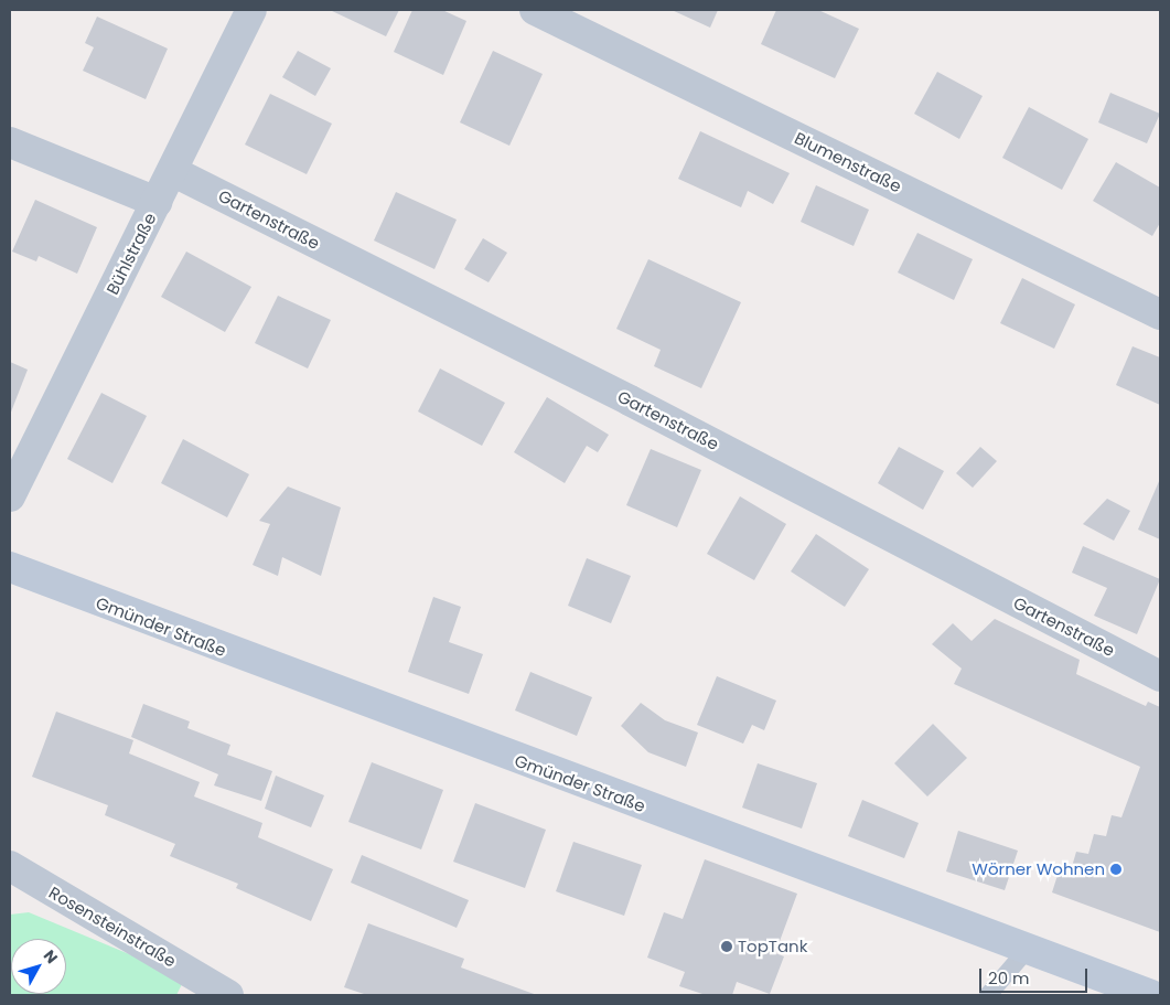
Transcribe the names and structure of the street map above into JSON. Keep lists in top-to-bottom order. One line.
{"streets":{"street":["Blumenstraße","Gartenstraße","Bühlstraße","Gmünder Straße","Rosensteinstraße"]},"crossings":[["Gartenstraße","Bühlstraße"]],"places":["Wörner Wohnen","TopTank"],"scale_bar":"20 m","north":"top right"}
